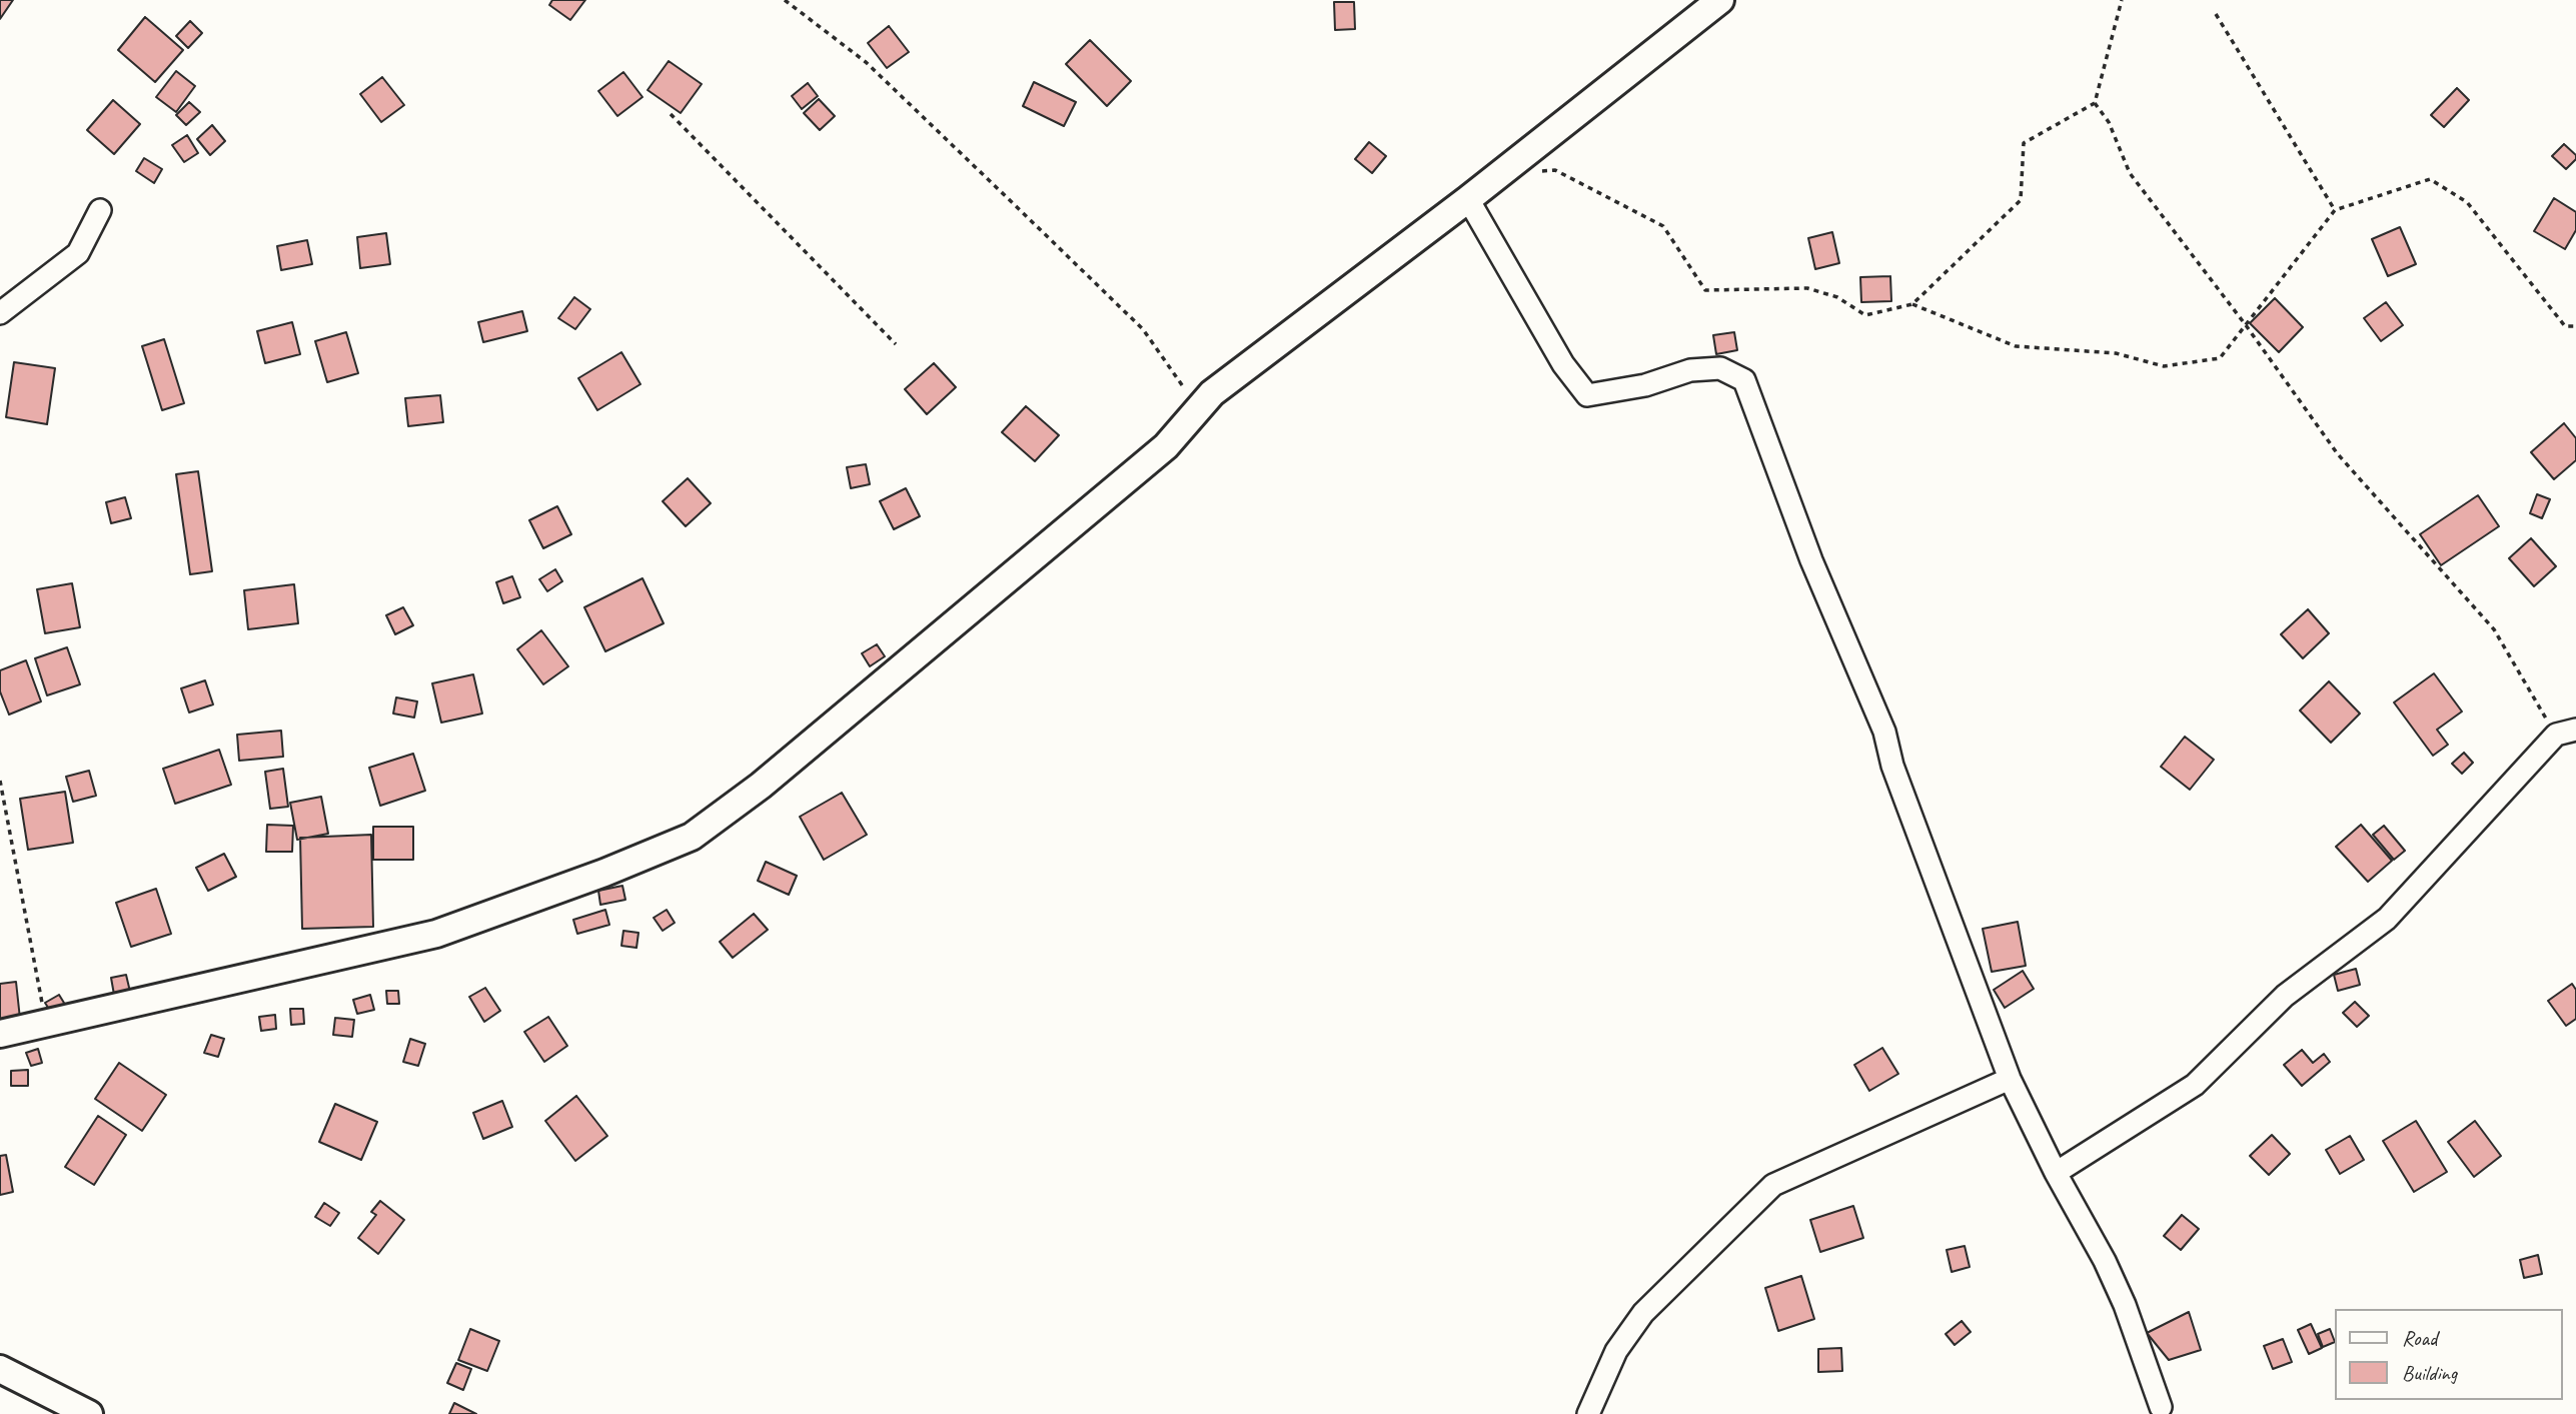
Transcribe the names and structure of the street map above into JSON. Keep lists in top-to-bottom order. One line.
{"legend":["Road","Building"]}
